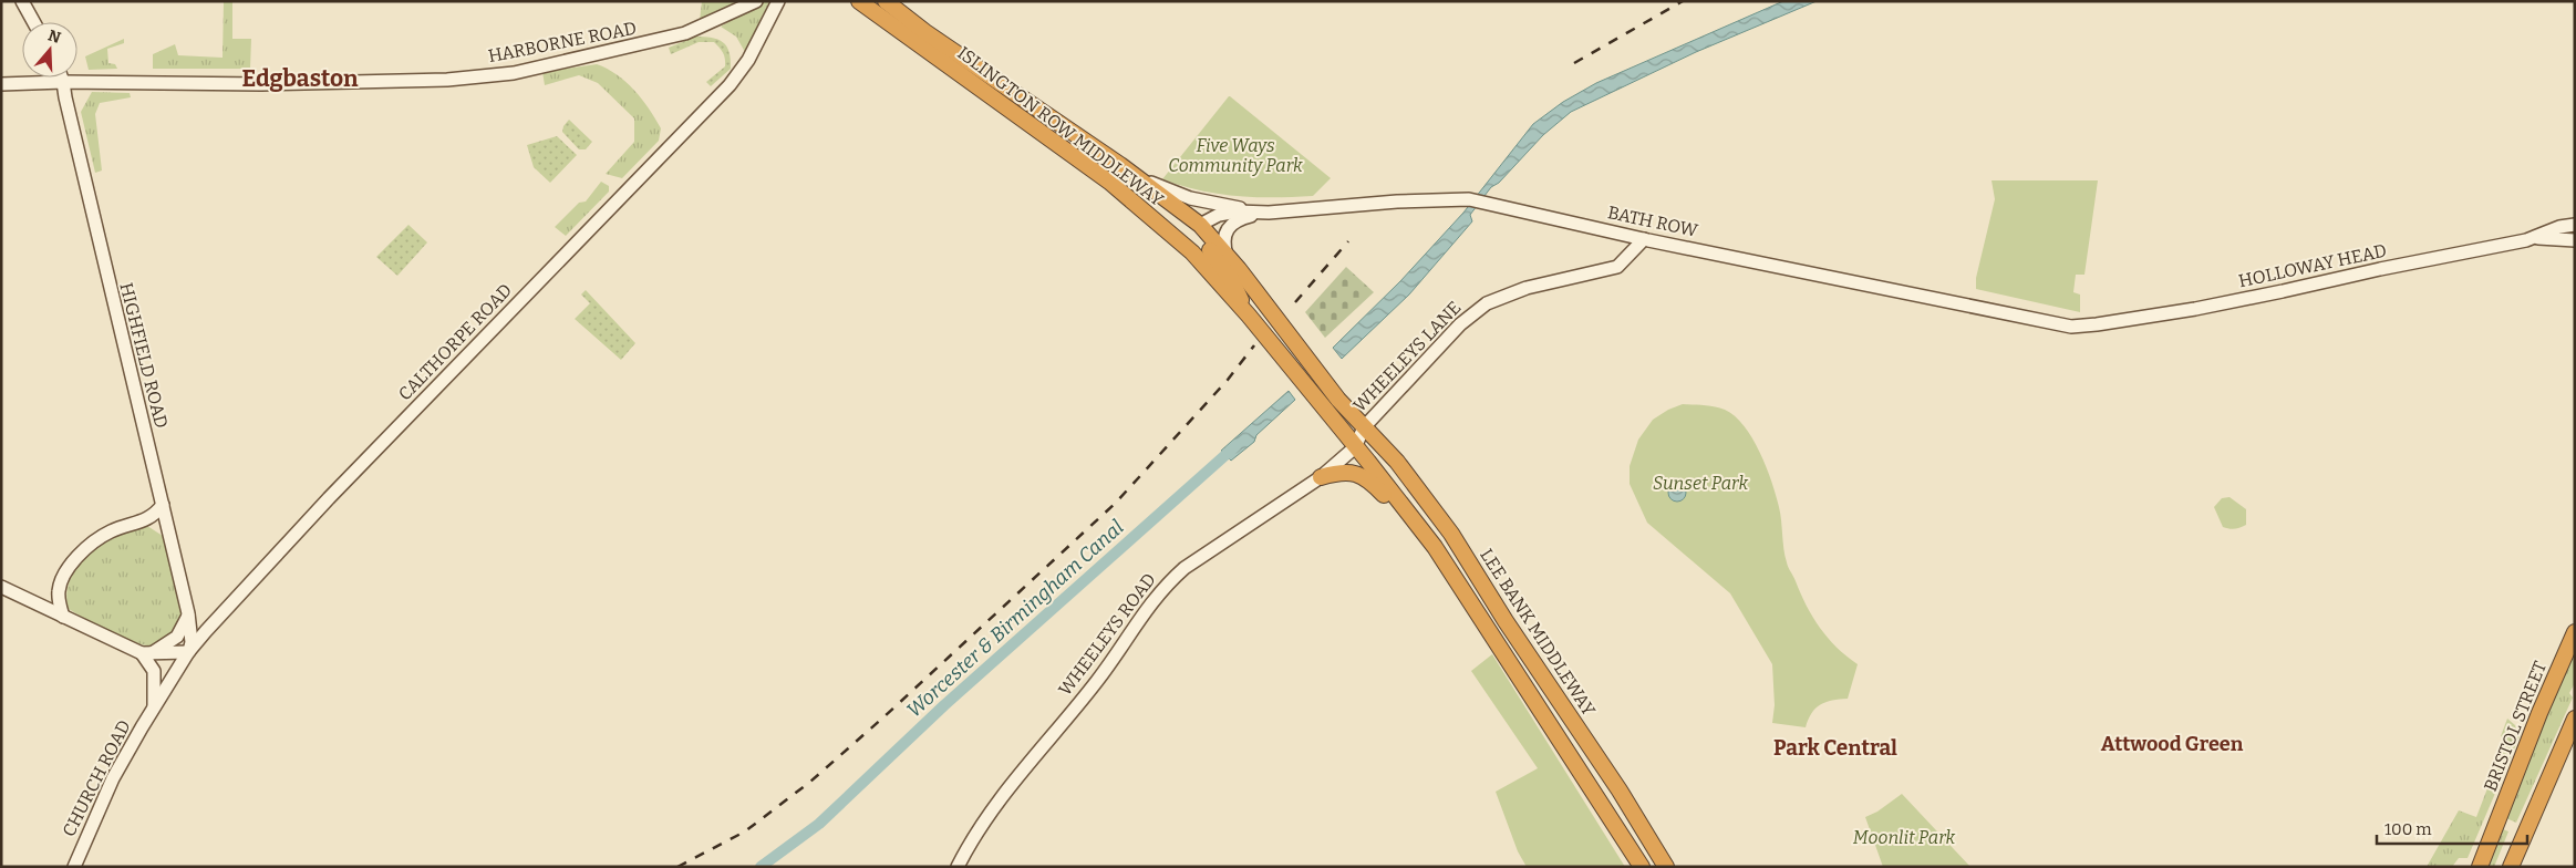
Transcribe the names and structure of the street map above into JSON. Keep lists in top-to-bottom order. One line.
{"streets":{"highway":["ISLINGTON ROW MIDDLEWAY","LEE BANK MIDDLEWAY","BRISTOL STREET"],"main road":["HARBORNE ROAD","BATH ROW","HOLLOWAY HEAD","CALTHORPE ROAD","HIGHFIELD ROAD","WHEELEYS LANE","WHEELEYS ROAD","CHURCH ROAD"]},"crossings":[["HARBORNE ROAD","HIGHFIELD ROAD"],["ISLINGTON ROW MIDDLEWAY","BATH ROW"],["ISLINGTON ROW MIDDLEWAY","WHEELEYS LANE"],["ISLINGTON ROW MIDDLEWAY","LEE BANK MIDDLEWAY"],["ISLINGTON ROW MIDDLEWAY","WHEELEYS ROAD"],["BATH ROW","HOLLOWAY HEAD"],["BATH ROW","WHEELEYS LANE"],["CALTHORPE ROAD","HIGHFIELD ROAD"],["CALTHORPE ROAD","CHURCH ROAD"],["WHEELEYS LANE","LEE BANK MIDDLEWAY"],["WHEELEYS LANE","WHEELEYS ROAD"]],"districts":["Edgbaston","Attwood Green","Park Central"],"water":["Worcester & Birmingham Canal"],"parks":["Five Ways Community Park","Sunset Park","Moonlit Park"],"scale_bar":"100 m","north":"top"}
